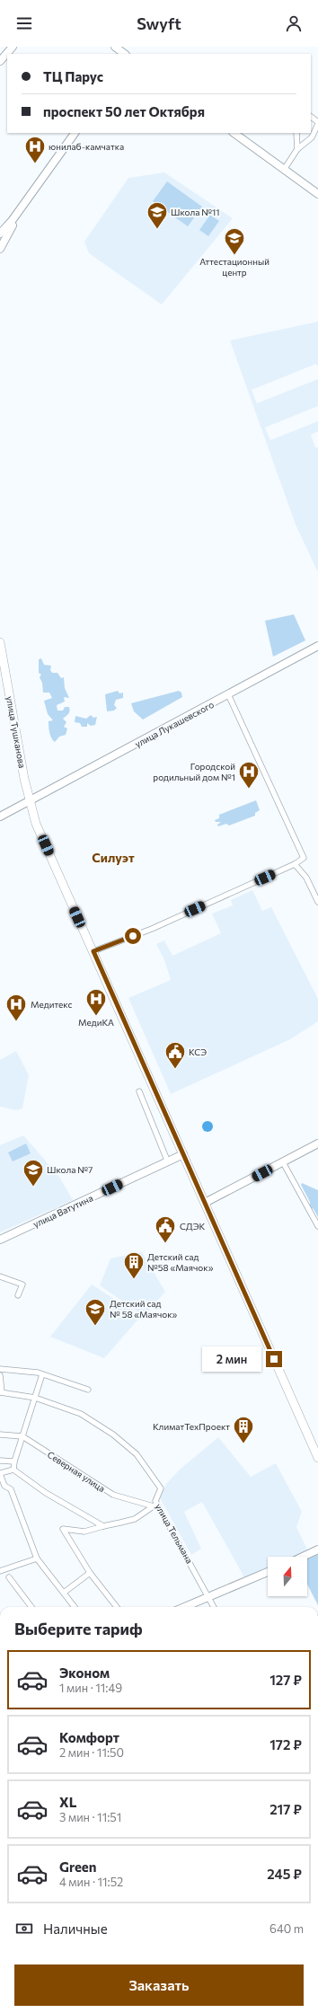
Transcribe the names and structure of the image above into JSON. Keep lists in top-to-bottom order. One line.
{"streets":{"main road":["улица Лукашевского","улица Тушканова","улица Ватутина"],"street":["Северная улица","улица Тельмана"]},"crossings":[["улица Лукашевского","улица Тушканова"],["улица Тушканова","улица Ватутина"]],"districts":["Силуэт"],"places":{"hospital":["юнилаб-камчатка","Городской родильный дом №1","МедиКА","Медитекс"],"school or university":["Школа №11","Аттестационный центр","Школа №7","Детский сад № 58 «Маячок»"],"public building":["КСЭ","СДЭК"],"building":["Детский сад №58 «Маячок»","КлиматТехПроект"]},"north":"top","page":{"header":"Swyft","banner":["ТЦ Парус","проспект 50 лет Октября"],"bubble":"2 мин","heading":"Выберите тариф","list":[{"name":"Эконом","note":"1 мин · 11:49","value":"127 ₽"},{"name":"Комфорт","note":"2 мин · 11:50","value":"172 ₽"},{"name":"XL","note":"3 мин · 11:51","value":"217 ₽"},{"name":"Green","note":"4 мин · 11:52","value":"245 ₽"}],"pay":["Наличные","640 m"],"buttons":"Заказать"}}
